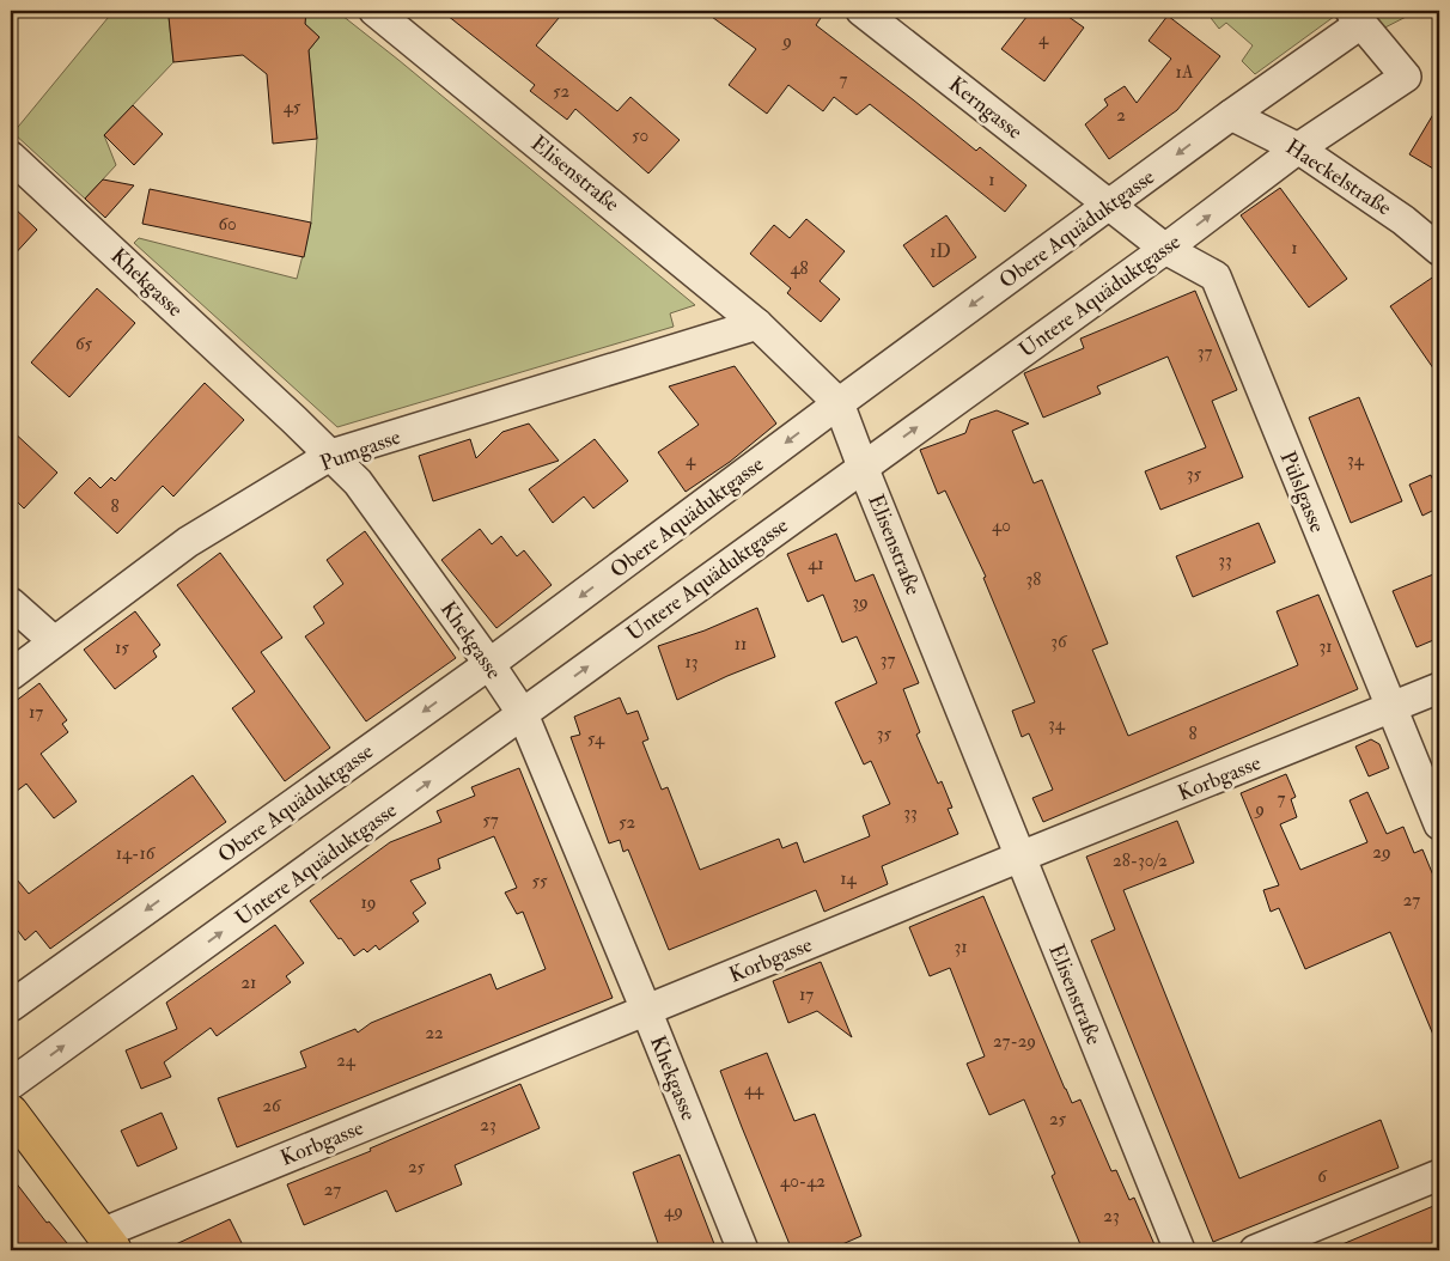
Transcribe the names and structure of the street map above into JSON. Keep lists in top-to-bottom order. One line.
{"streets":{"street":["Kerngasse","Elisenstraße","Haeckelstraße","Obere Aquäduktgasse","Khekgasse","Untere Aquäduktgasse","Pumgasse","Pülslgasse","Korbgasse"]},"crossings":[["Kerngasse","Obere Aquäduktgasse"],["Kerngasse","Pülslgasse"],["Elisenstraße","Obere Aquäduktgasse"],["Elisenstraße","Untere Aquäduktgasse"],["Elisenstraße","Pumgasse"],["Elisenstraße","Korbgasse"],["Haeckelstraße","Obere Aquäduktgasse"],["Haeckelstraße","Untere Aquäduktgasse"],["Obere Aquäduktgasse","Khekgasse"],["Obere Aquäduktgasse","Untere Aquäduktgasse"],["Obere Aquäduktgasse","Pülslgasse"],["Khekgasse","Untere Aquäduktgasse"],["Khekgasse","Pumgasse"],["Khekgasse","Korbgasse"],["Untere Aquäduktgasse","Pülslgasse"],["Pülslgasse","Korbgasse"]],"one_way":["Obere Aquäduktgasse","Untere Aquäduktgasse"],"house_numbers":["4","9","1A","7","52","45","2","50","1","60","1","1D","48","65","37","4","34","35","8","40","33","41","38","39","36","11","31","15","37","13","17","34","35","8","54","7","9","33","57","52","29","14-16","28-30/2","14","55","27","19","31","21","17","22","27-29","24","44","26","25","23","25","6","40-42","27","49","23"]}
